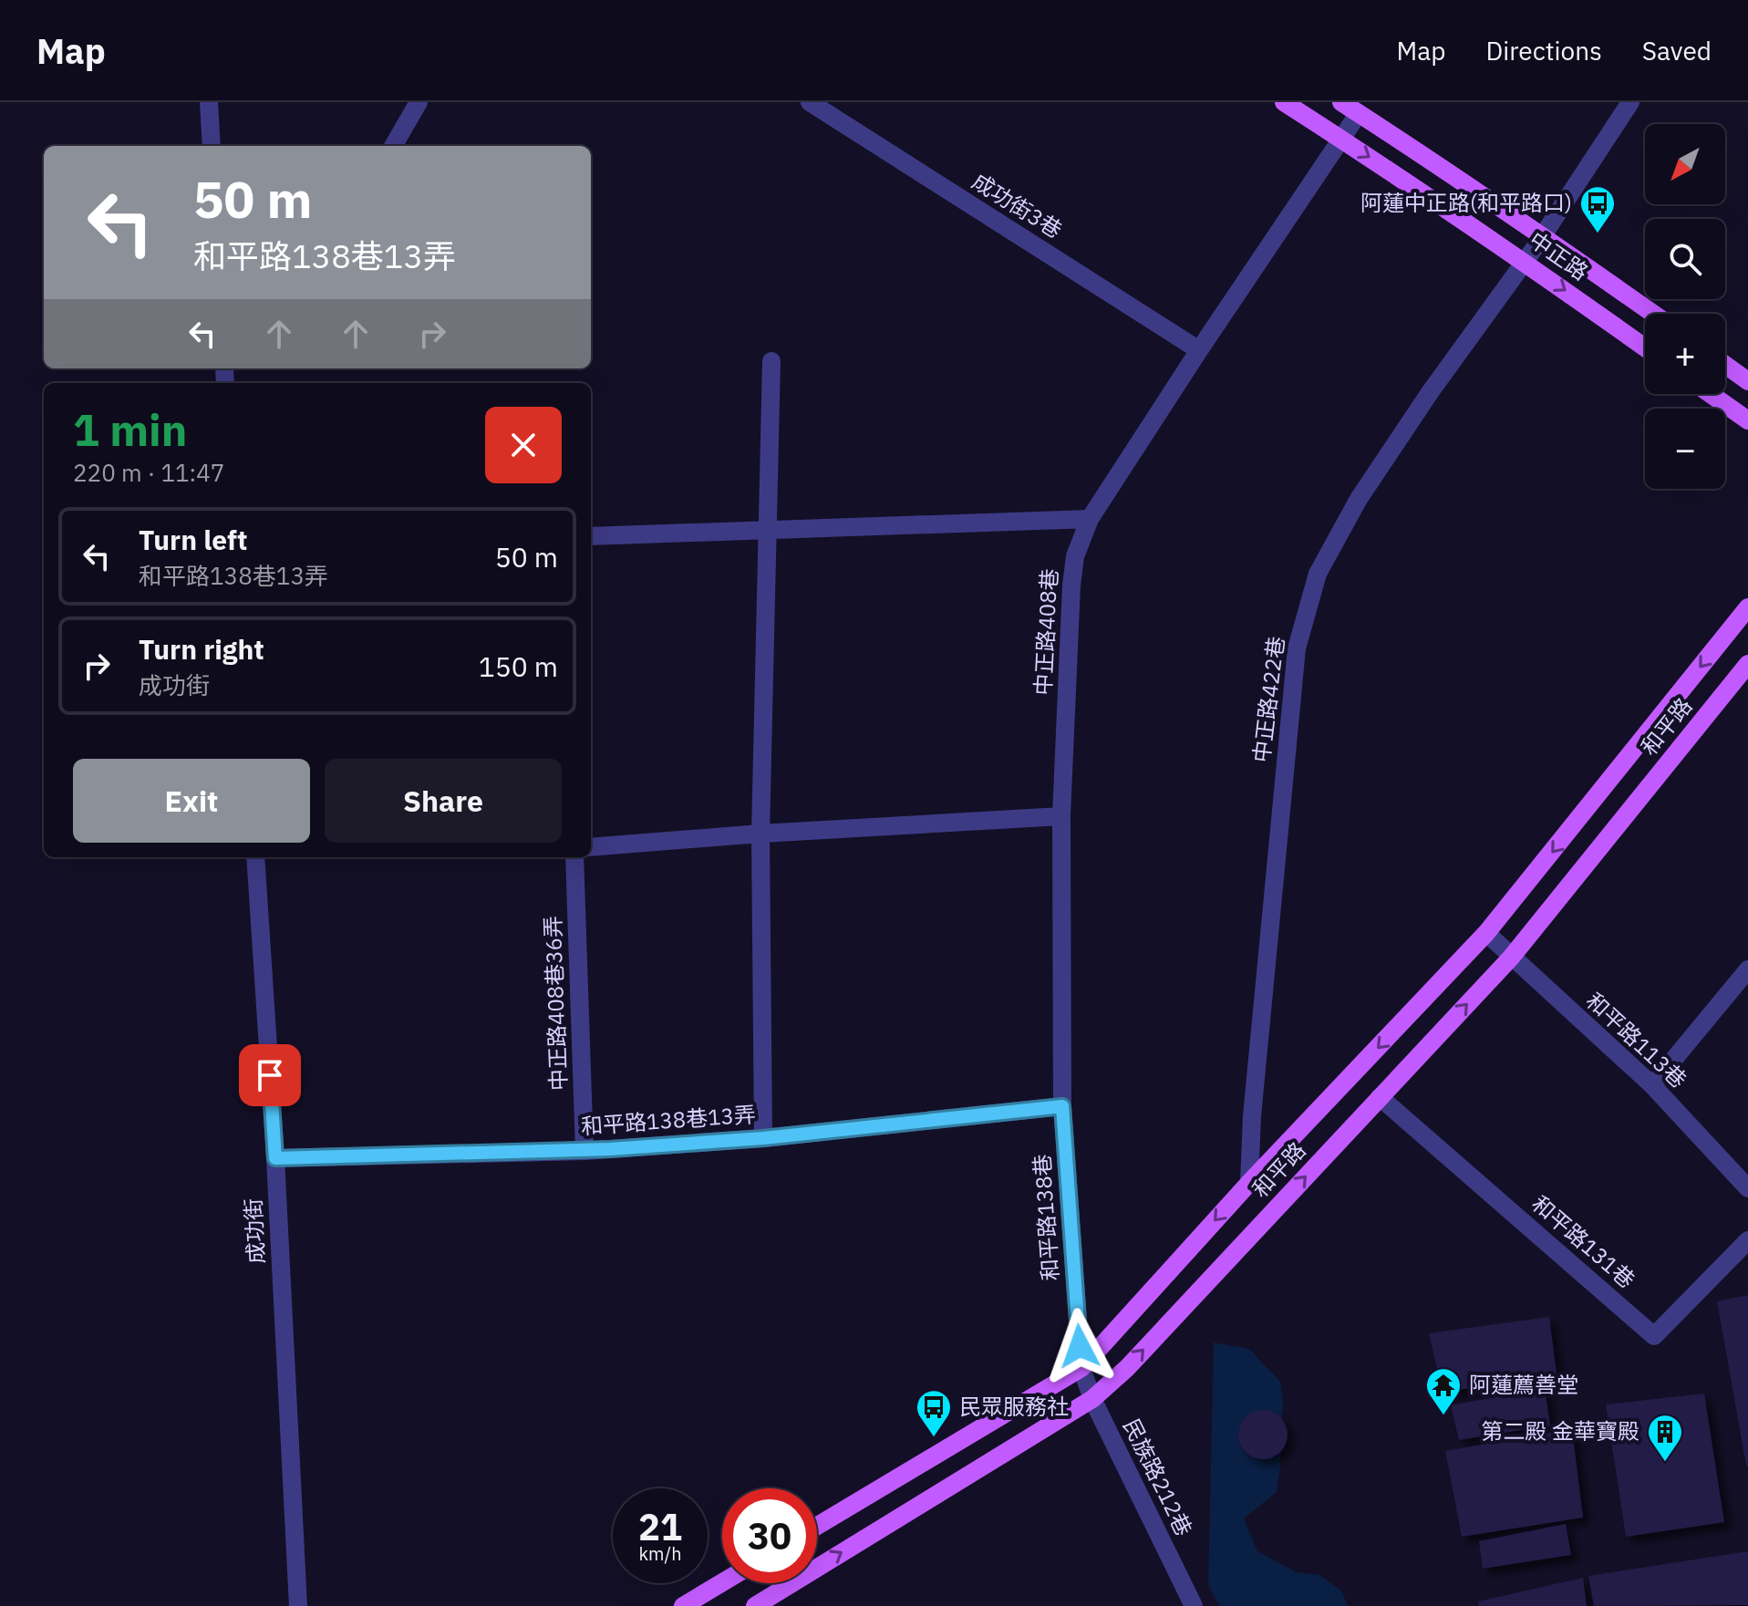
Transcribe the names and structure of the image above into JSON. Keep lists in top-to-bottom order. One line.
{"streets":{"main road":["中正路","和平路"],"street":["成功街3巷","中正路408巷","中正路422巷","中正路408巷36弄","和平路113巷","和平路138巷13弄","和平路138巷","成功街","和平路131巷","民族路212巷"]},"crossings":[["成功街3巷","中正路408巷"],["中正路","中正路408巷"],["中正路","中正路422巷"],["中正路408巷","和平路138巷13弄"],["中正路408巷","和平路138巷"],["中正路422巷","和平路"],["和平路","和平路113巷"],["和平路","和平路138巷"],["和平路","和平路131巷"],["和平路","民族路212巷"],["中正路408巷36弄","和平路138巷13弄"],["和平路138巷13弄","和平路138巷"],["和平路138巷13弄","成功街"],["和平路138巷","民族路212巷"]],"places":{"bus stop":["阿蓮中正路(和平路口)","民眾服務社"],"temple":["阿蓮薦善堂"],"building":["第二殿 金華寶殿"]},"north":"bottom left","page":{"header":"Map","nav":["Map","Directions","Saved"],"map_buttons":["+","−"],"turn":["50 m","和平路138巷13弄"],"heading":["1 min","220 m · 11:47"],"list":[{"name":"Turn left","note":"和平路138巷13弄","value":"50 m"},{"name":"Turn right","note":"成功街","value":"150 m"}],"buttons":["Exit","Share"],"speed":"21 km/h","limit":"30"}}
